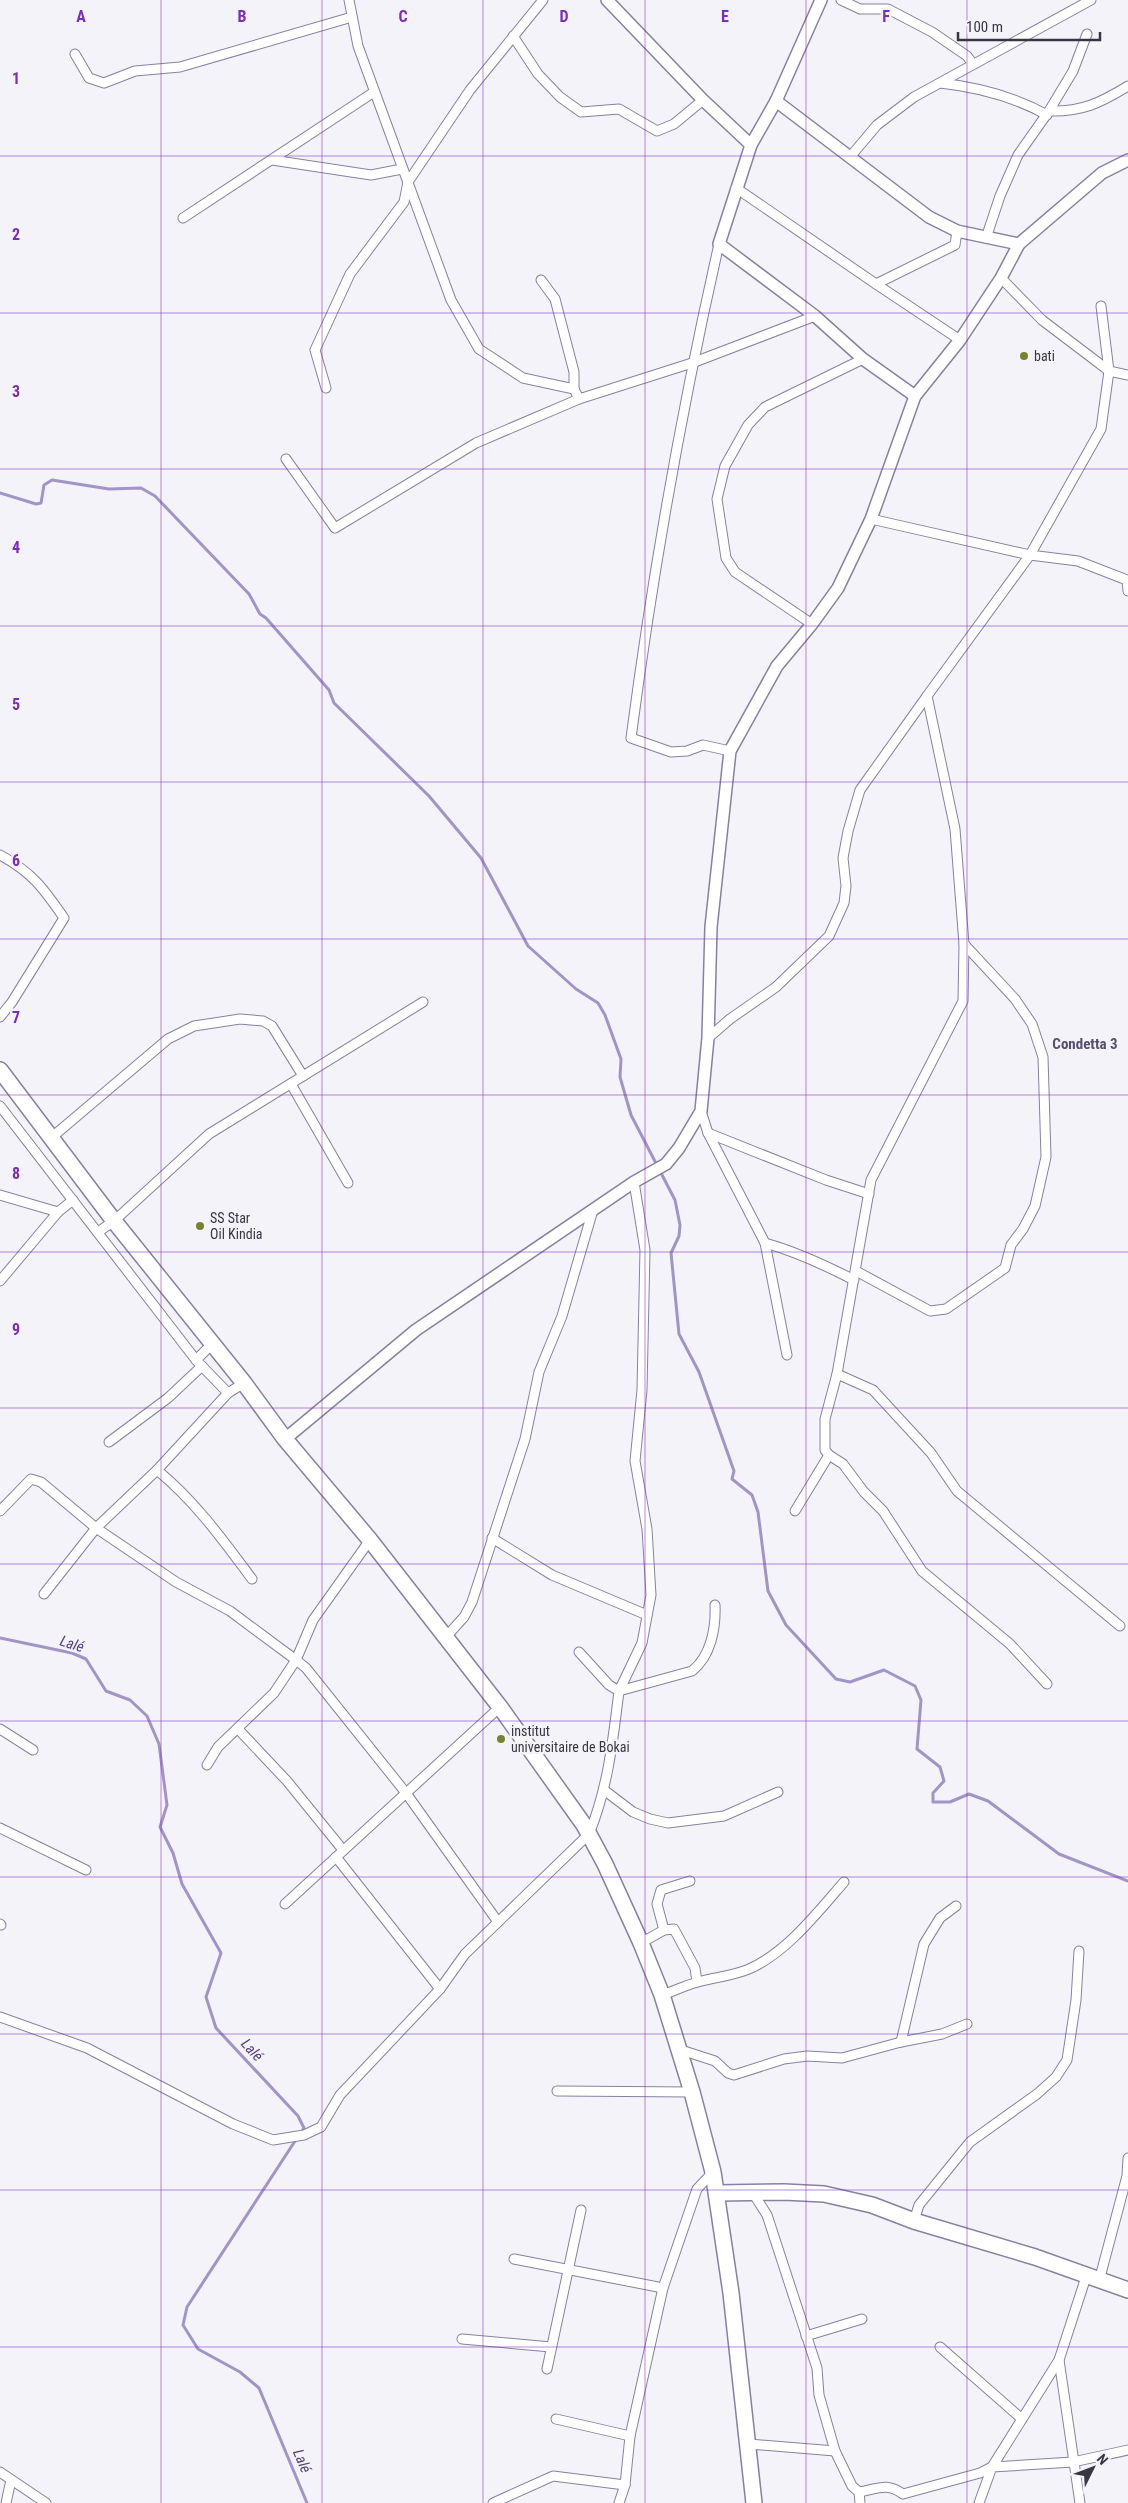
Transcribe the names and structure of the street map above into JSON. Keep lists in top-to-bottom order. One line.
{"districts":["Сondetta 3"],"water":["Lalé"],"places":["bati","SS Star Oil Kindia","institut universitaire de Bokai"],"scale_bar":"100 m","north":"top right","grid":{"columns":["A","B","C","D","E","F"],"rows":["1","2","3","4","5","6","7","8","9"]}}
